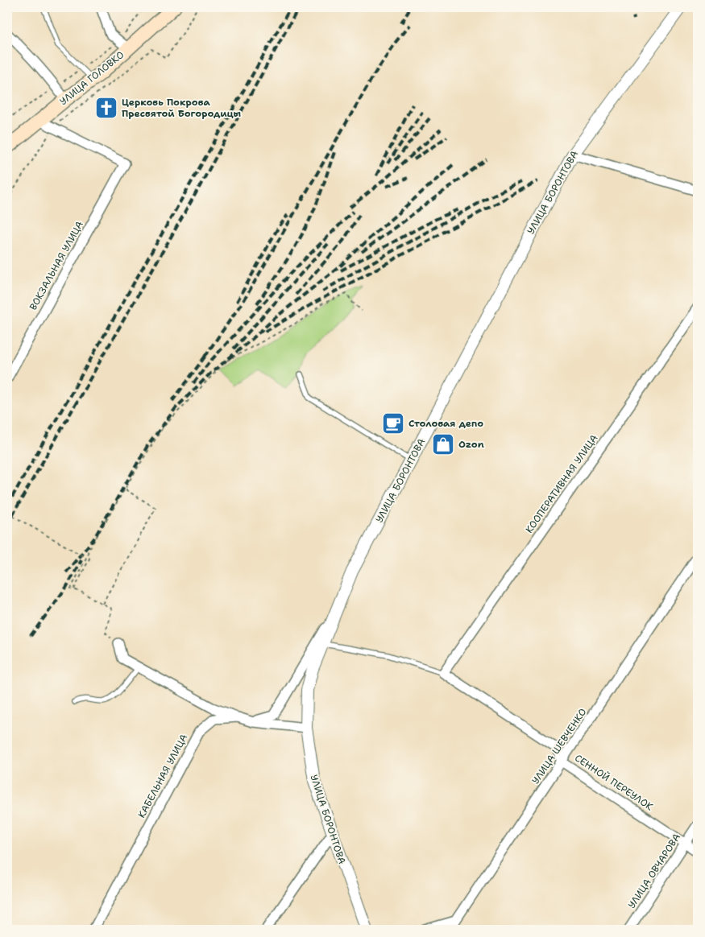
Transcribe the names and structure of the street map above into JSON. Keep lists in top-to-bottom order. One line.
{"streets":{"main road":["УЛИЦА ГОЛОВКО"],"street":["УЛИЦА БОРОНТОВА","ВОКЗАЛЬНАЯ УЛИЦА","КООПЕРАТИВНАЯ УЛИЦА","УЛИЦА ШЕВЧЕНКО","КАБЕЛЬНАЯ УЛИЦА","СЕННОЙ ПЕРЕУЛОК","УЛИЦА ОВЧАРОВА"]},"crossings":[["УЛИЦА БОРОНТОВА","КАБЕЛЬНАЯ УЛИЦА"],["КООПЕРАТИВНАЯ УЛИЦА","СЕННОЙ ПЕРЕУЛОК"],["УЛИЦА ШЕВЧЕНКО","СЕННОЙ ПЕРЕУЛОК"],["СЕННОЙ ПЕРЕУЛОК","УЛИЦА ОВЧАРОВА"]],"places":{"church":["Церковь Покрова Пресвятой Богородицы"],"cafe":["Столовая депо"],"shop":["Ozon"]}}
